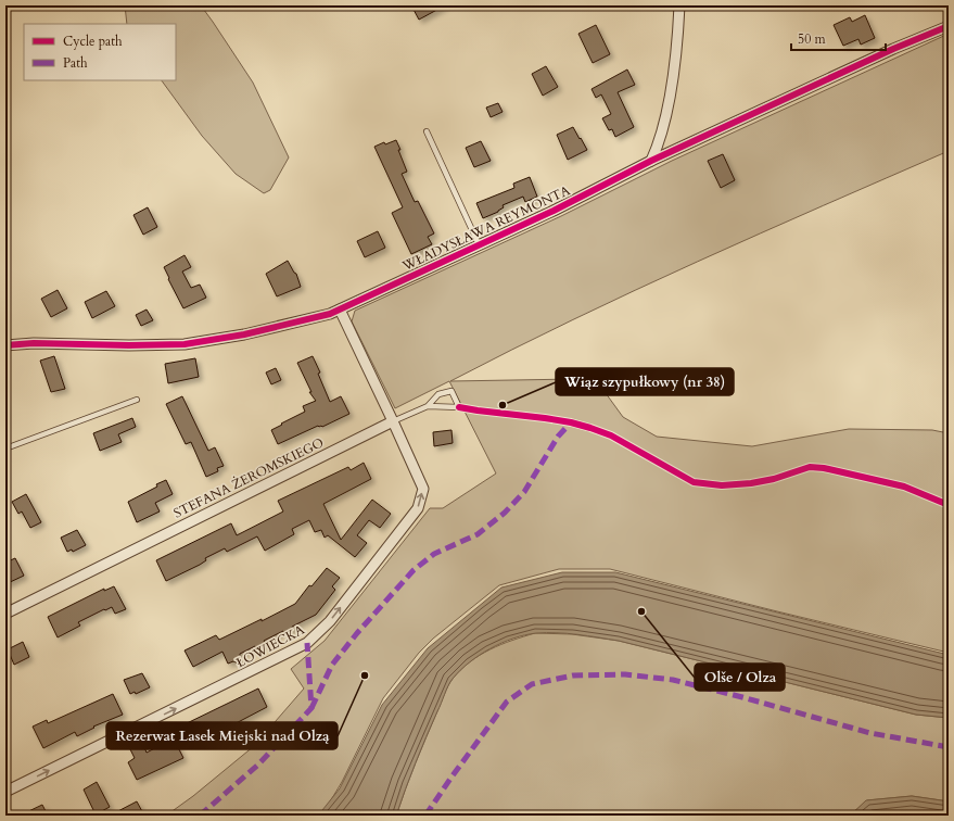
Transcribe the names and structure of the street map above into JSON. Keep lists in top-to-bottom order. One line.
{"streets":{"street":["WŁADYSŁAWA REYMONTA","STEFANA ŻEROMSKIEGO","ŁOWIECKA"]},"crossings":[["STEFANA ŻEROMSKIEGO","ŁOWIECKA"]],"one_way":["ŁOWIECKA"],"places":["Wiąz szypułkowy (nr 38)","Olše / Olza","Rezerwat Lasek Miejski nad Olzą"],"legend":["Cycle path","Path"],"scale_bar":"50 m"}
